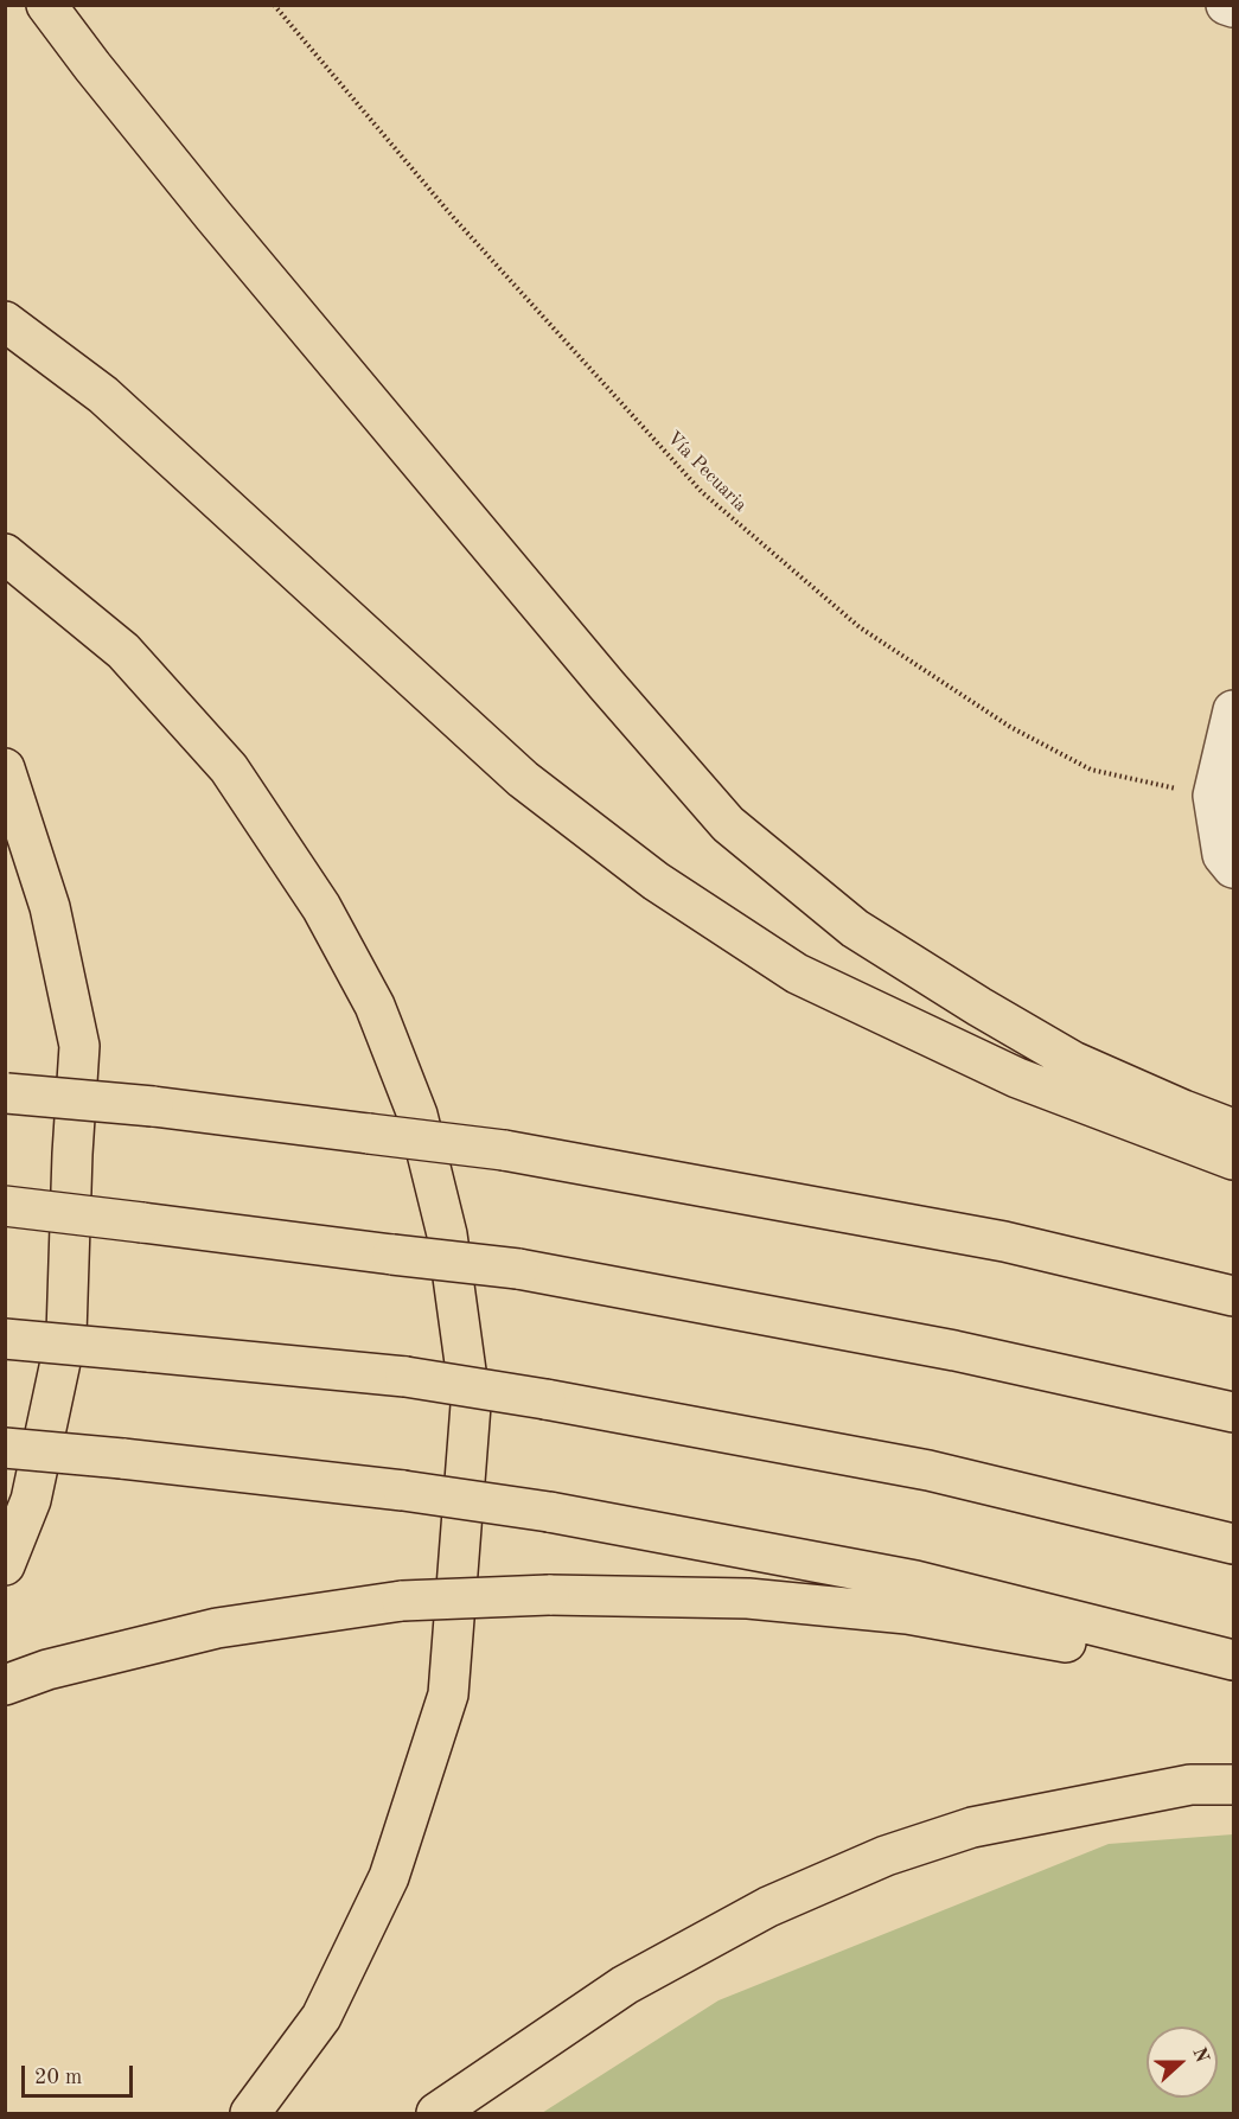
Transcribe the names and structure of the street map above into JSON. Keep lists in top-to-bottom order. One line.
{"streets":{"path":["Vía Pecuaria"]},"scale_bar":"20 m","north":"right"}
